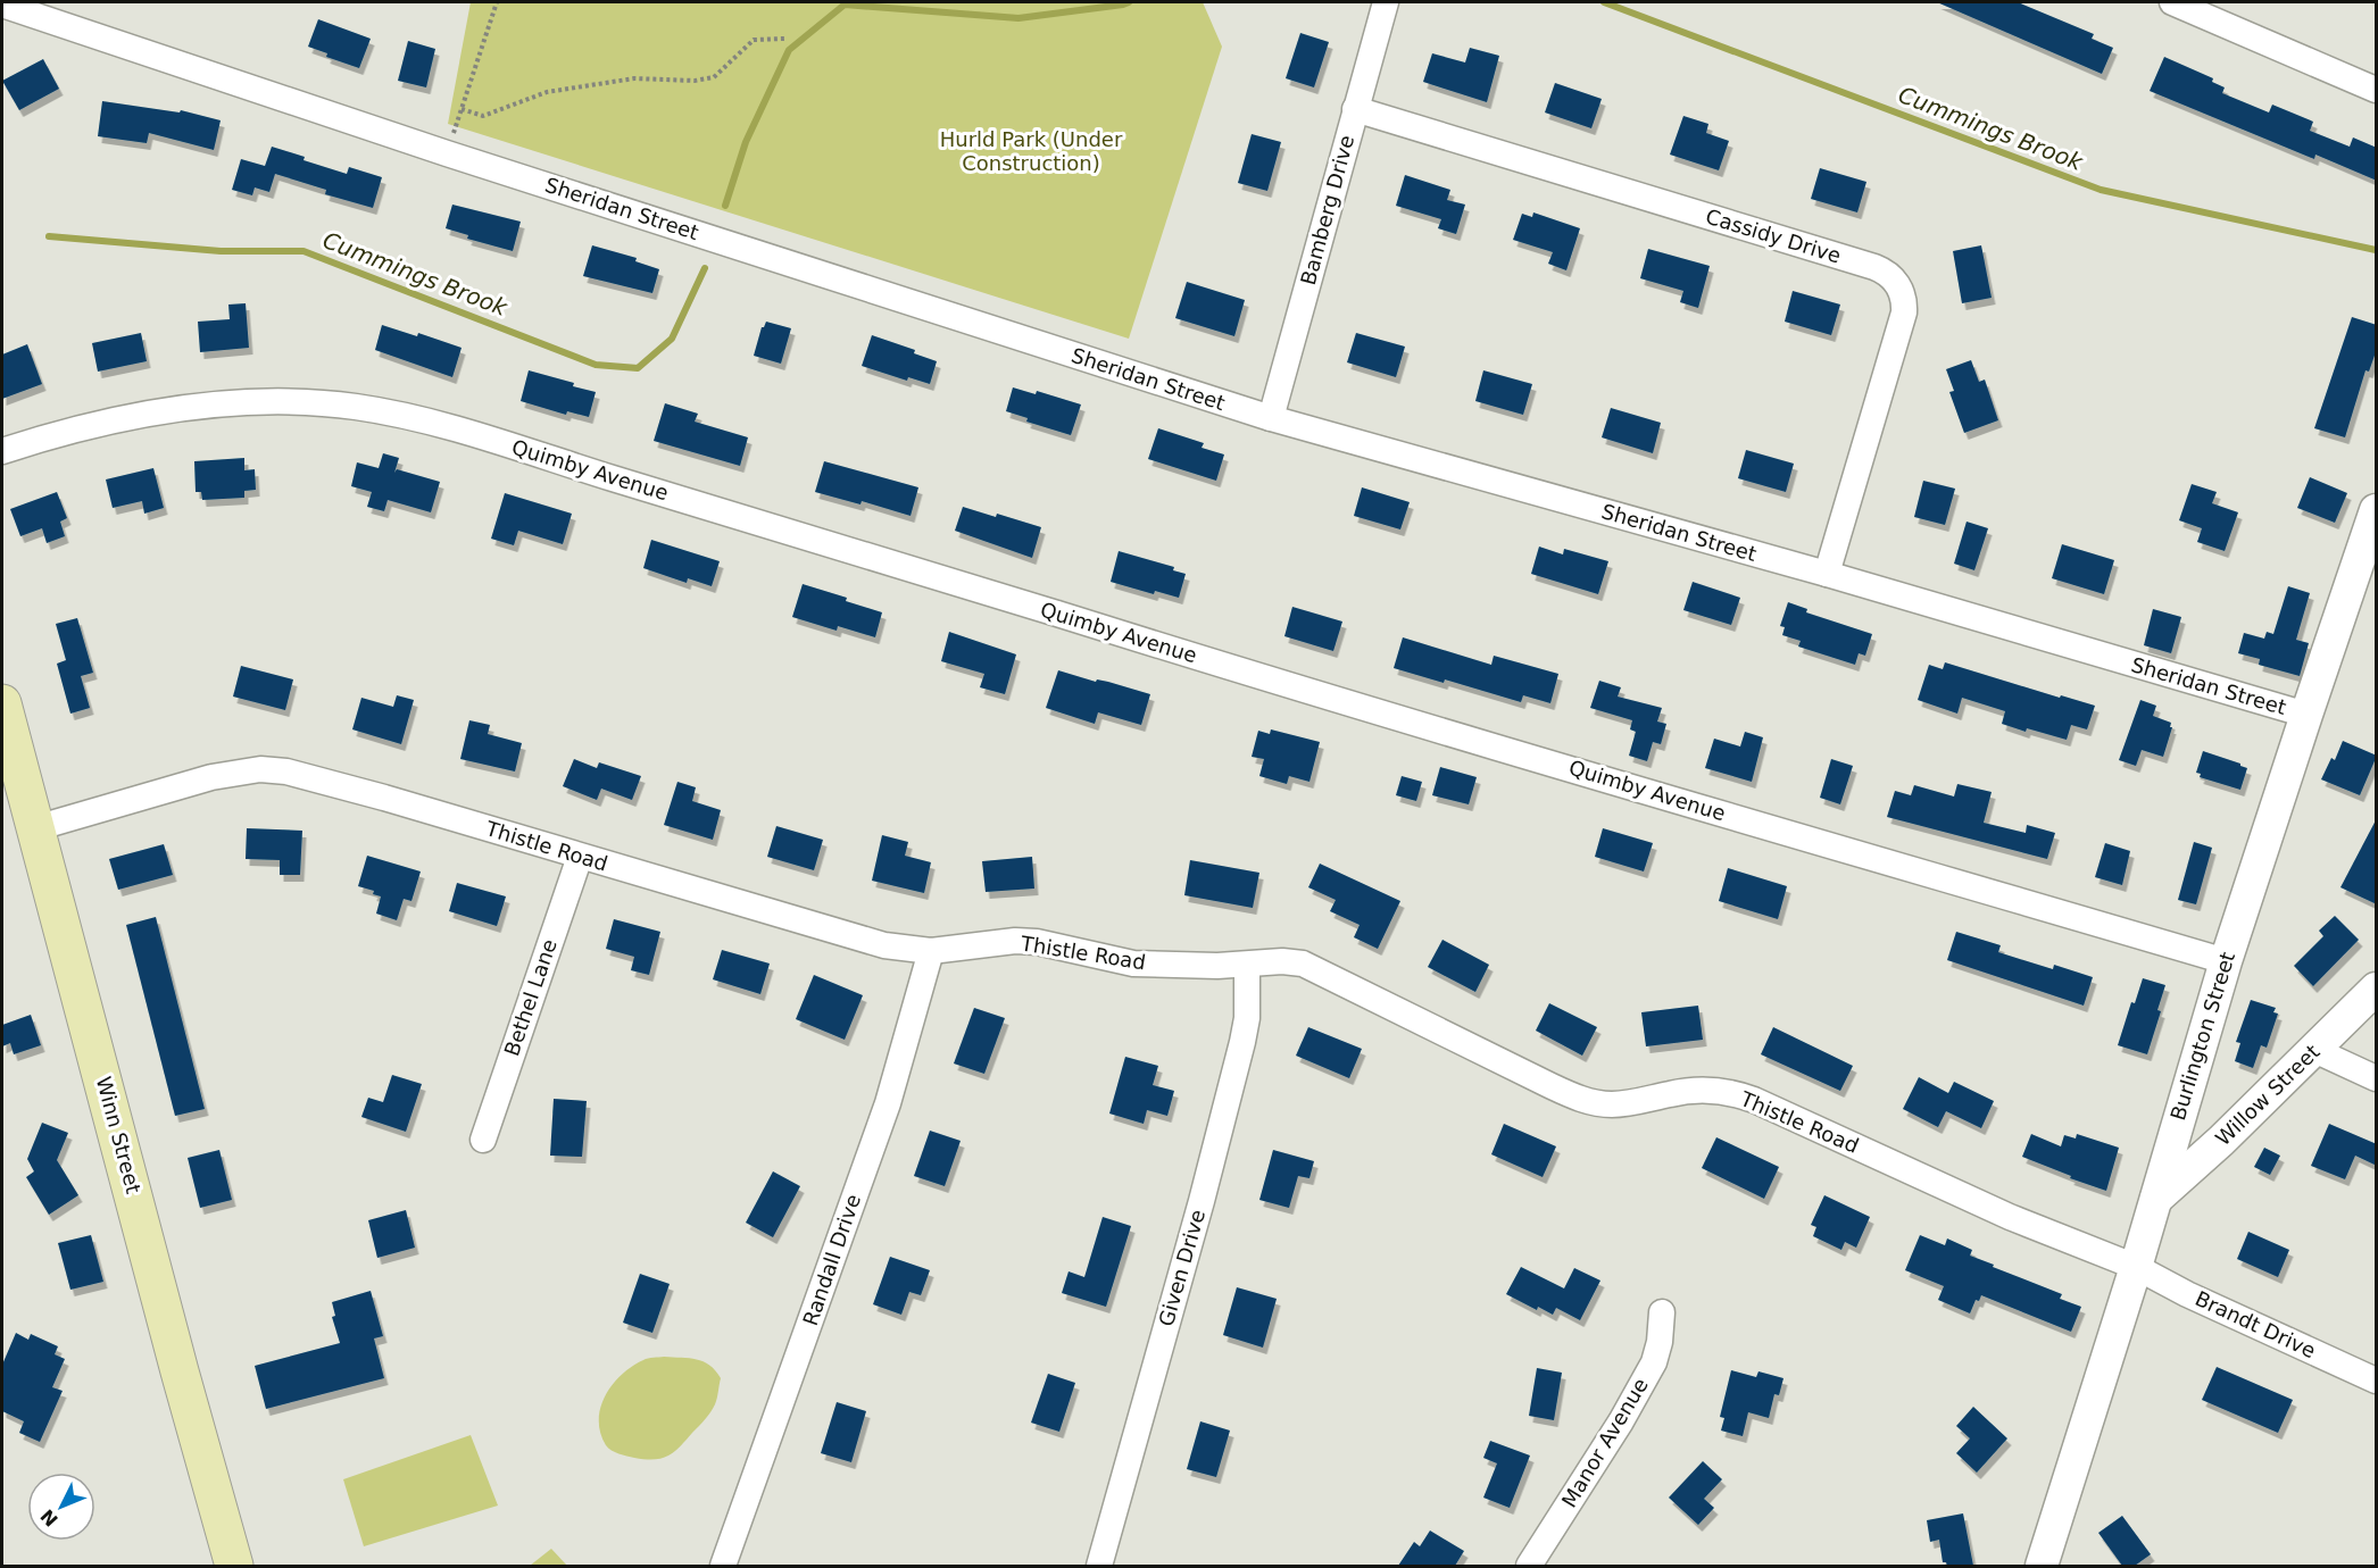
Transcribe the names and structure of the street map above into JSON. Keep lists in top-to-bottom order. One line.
{"streets":{"main road":["Winn Street"],"street":["Sheridan Street","Bamberg Drive","Cassidy Drive","Quimby Avenue","Thistle Road","Bethel Lane","Burlington Street","Willow Street","Randall Drive","Given Drive","Brandt Drive","Manor Avenue"]},"crossings":[["Sheridan Street","Bamberg Drive"],["Sheridan Street","Cassidy Drive"],["Sheridan Street","Burlington Street"],["Bamberg Drive","Cassidy Drive"],["Quimby Avenue","Burlington Street"],["Thistle Road","Bethel Lane"],["Thistle Road","Burlington Street"],["Thistle Road","Winn Street"],["Thistle Road","Randall Drive"],["Thistle Road","Given Drive"],["Thistle Road","Brandt Drive"],["Burlington Street","Willow Street"],["Burlington Street","Brandt Drive"]],"water":["Cummings Brook"],"parks":["Hurld Park (Under Construction)"],"north":"bottom left"}
